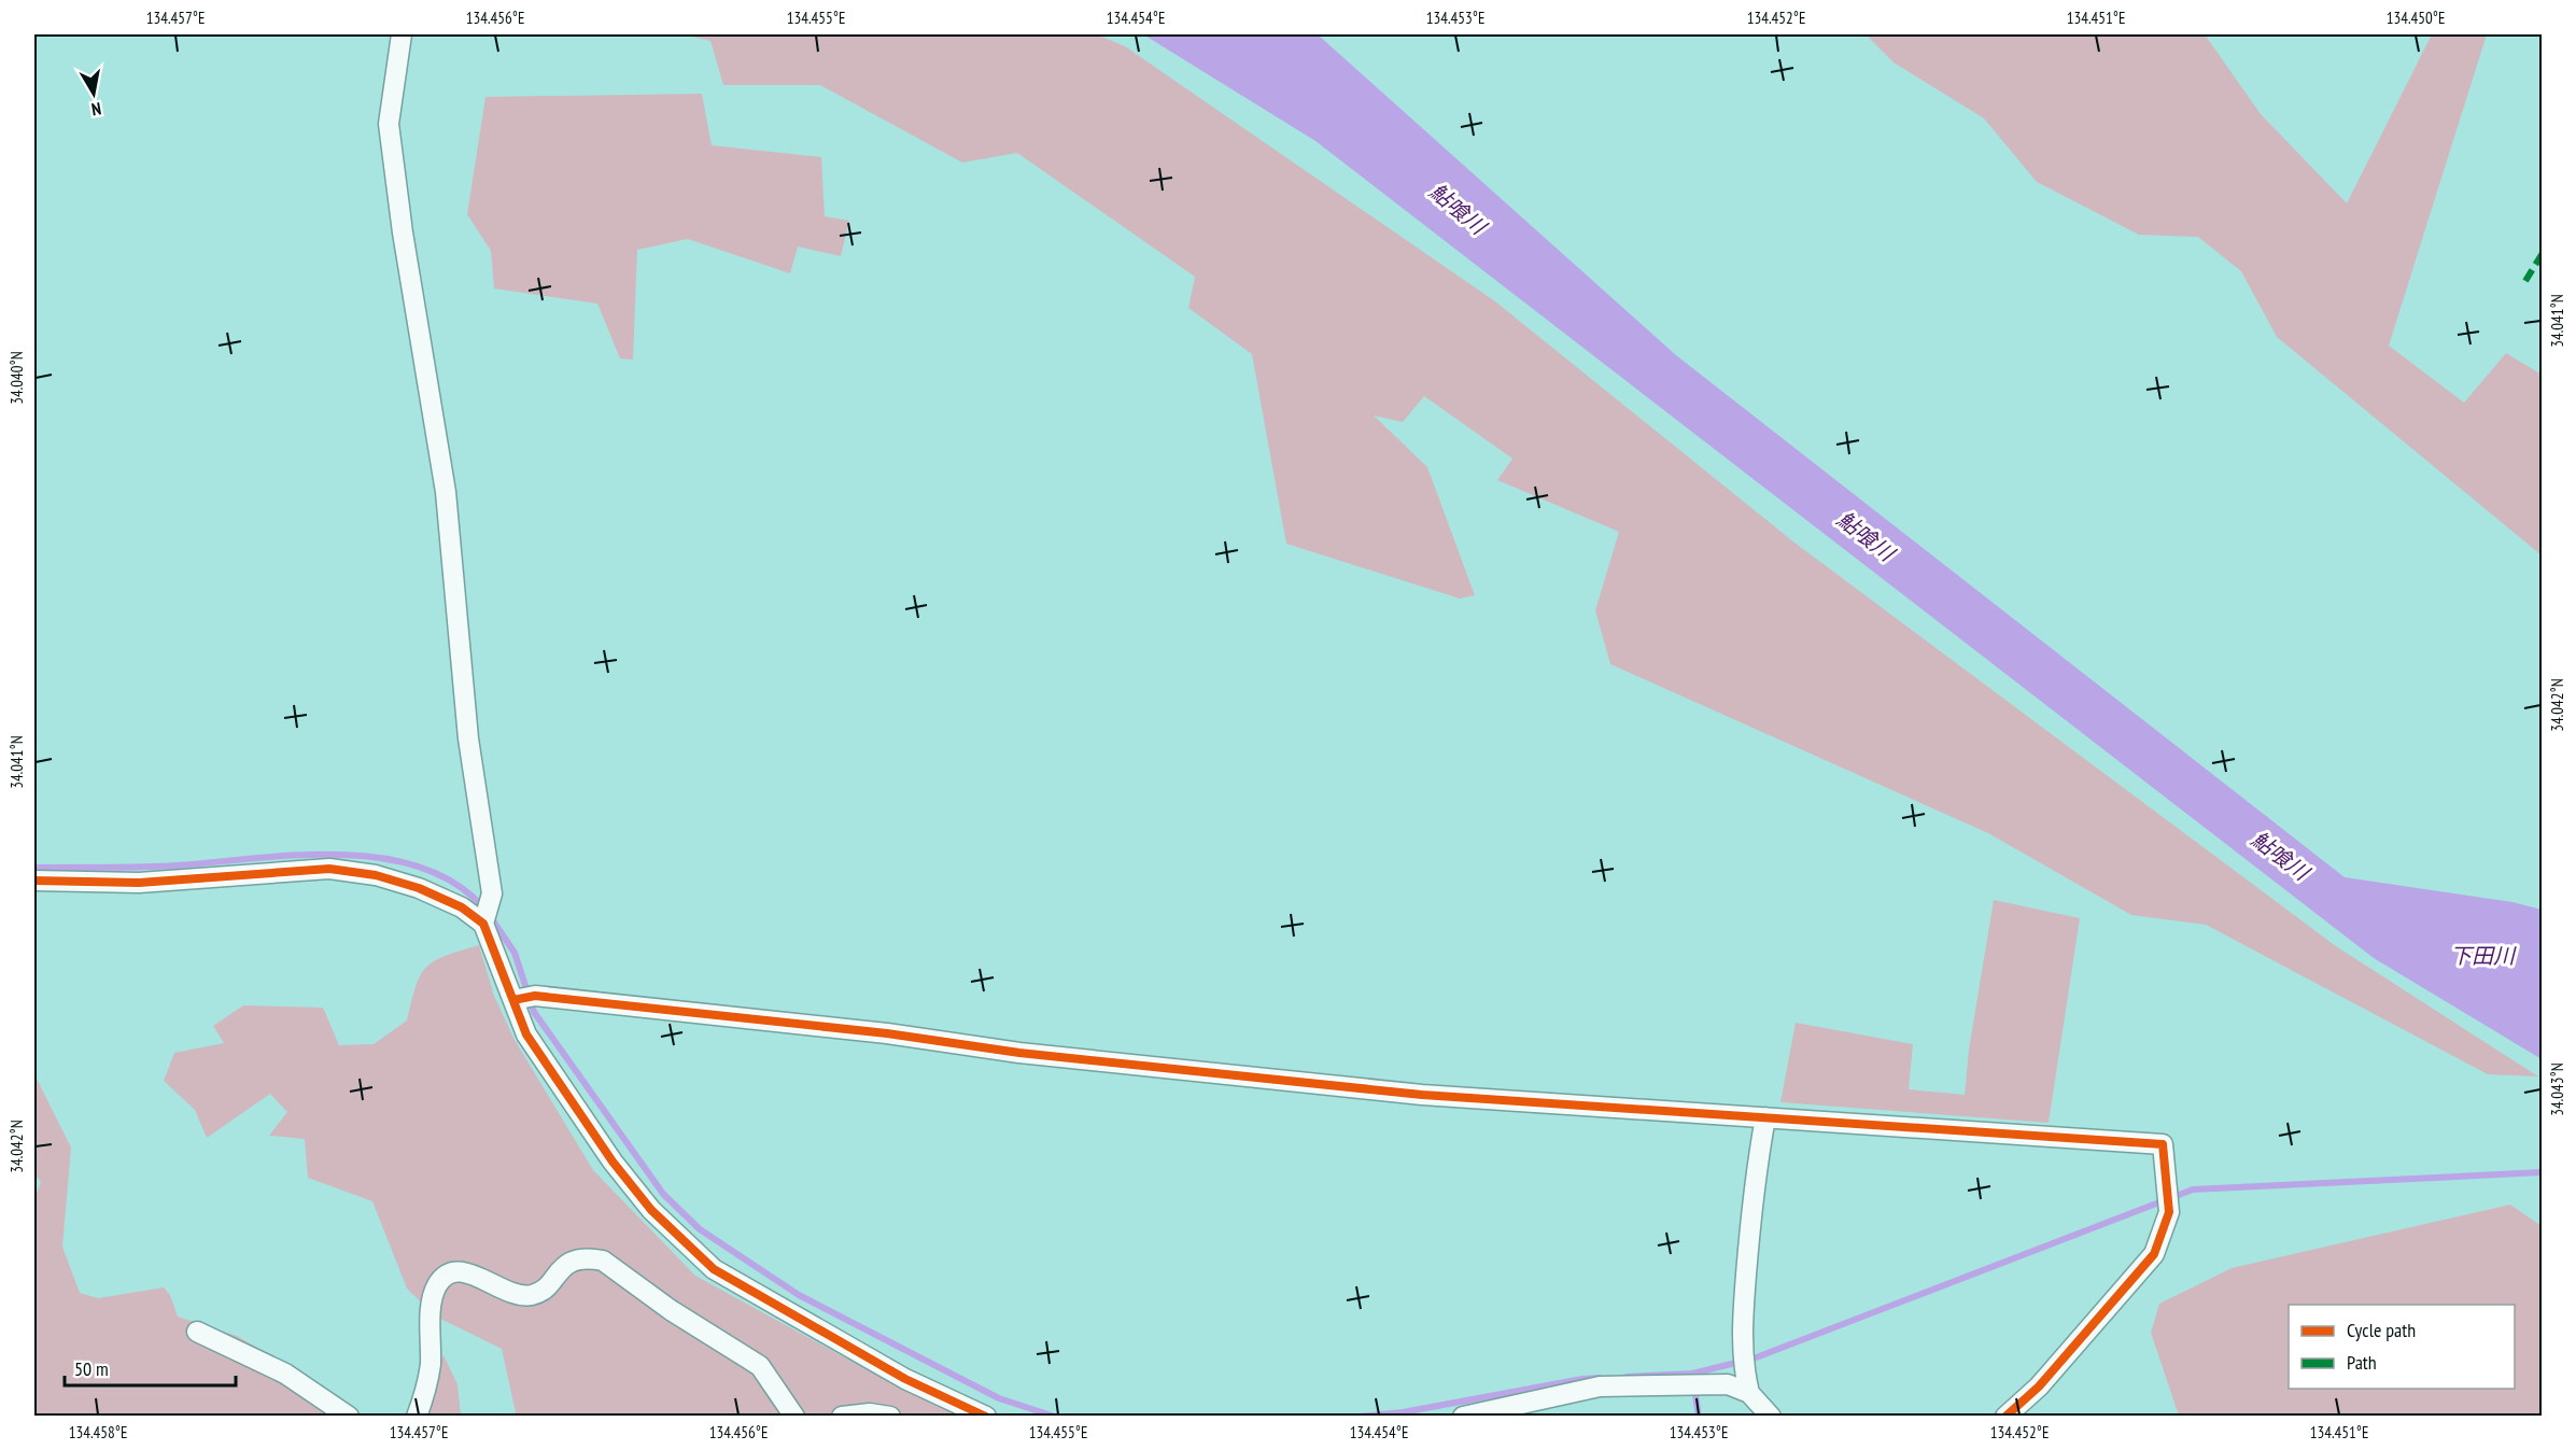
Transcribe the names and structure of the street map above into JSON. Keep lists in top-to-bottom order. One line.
{"water":["鮎喰川","下田川"],"legend":["Cycle path","Path"],"scale_bar":"50 m","north":"bottom","coordinates":["134.457°E","134.456°E","134.455°E","134.454°E","134.453°E","134.452°E","134.451°E","134.450°E","34.041°N","34.040°N","34.042°N","34.043°N","134.458°E"]}
